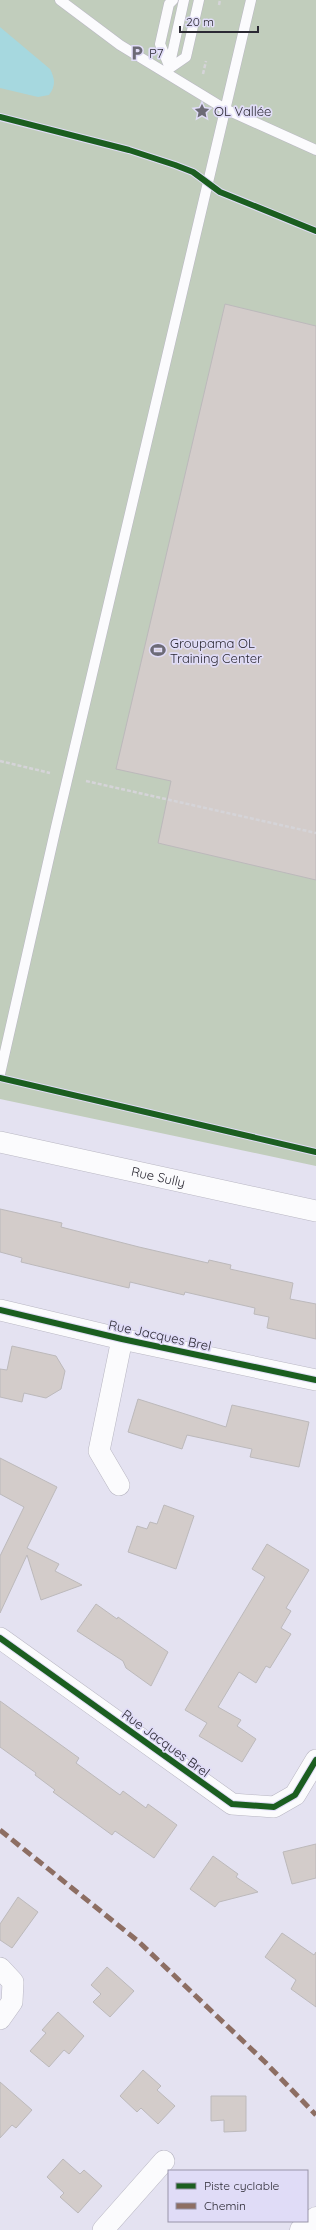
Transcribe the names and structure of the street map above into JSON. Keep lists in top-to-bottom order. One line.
{"streets":{"street":["Rue Sully","Rue Jacques Brel"]},"places":{"parking":["P7"],"place":["OL Vallée"],"sports":["Groupama OL Training Center"]},"legend":["Piste cyclable","Chemin"],"scale_bar":"20 m"}
